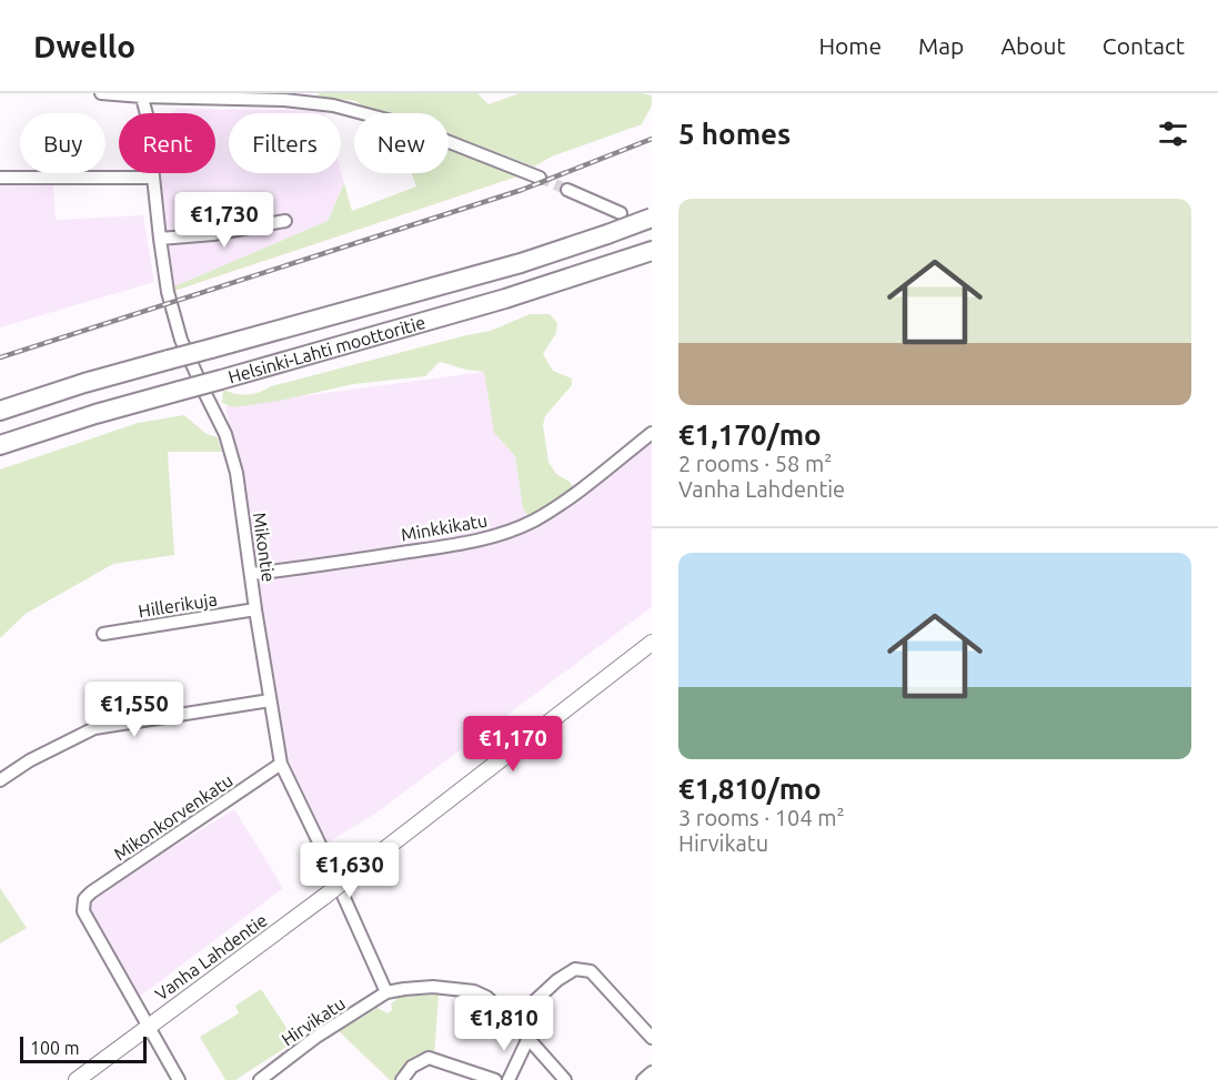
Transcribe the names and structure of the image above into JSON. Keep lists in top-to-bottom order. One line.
{"streets":{"highway":["Helsinki-Lahti moottoritie"],"main road":["Vanha Lahdentie"],"street":["Minkkikatu","Mikontie","Hillerikuja","Mikonkorvenkatu","Hirvikatu"]},"crossings":[["Minkkikatu","Mikontie"],["Mikontie","Hillerikuja"],["Mikontie","Mikonkorvenkatu"],["Mikontie","Hirvikatu"],["Mikonkorvenkatu","Vanha Lahdentie"]],"scale_bar":"100 m","page":{"header":"Dwello","nav":["Home","Map","About","Contact"],"heading":"5 homes","chip":["Buy","Rent","Filters","New"],"list":[{"name":"€1,170/mo","note":"2 rooms · 58 m² · Vanha Lahdentie"},{"name":"€1,810/mo","note":"3 rooms · 104 m² · Hirvikatu"}],"price":["€1,730","€1,550","€1,170","€1,630","€1,810"],"scale":"100 m"}}
